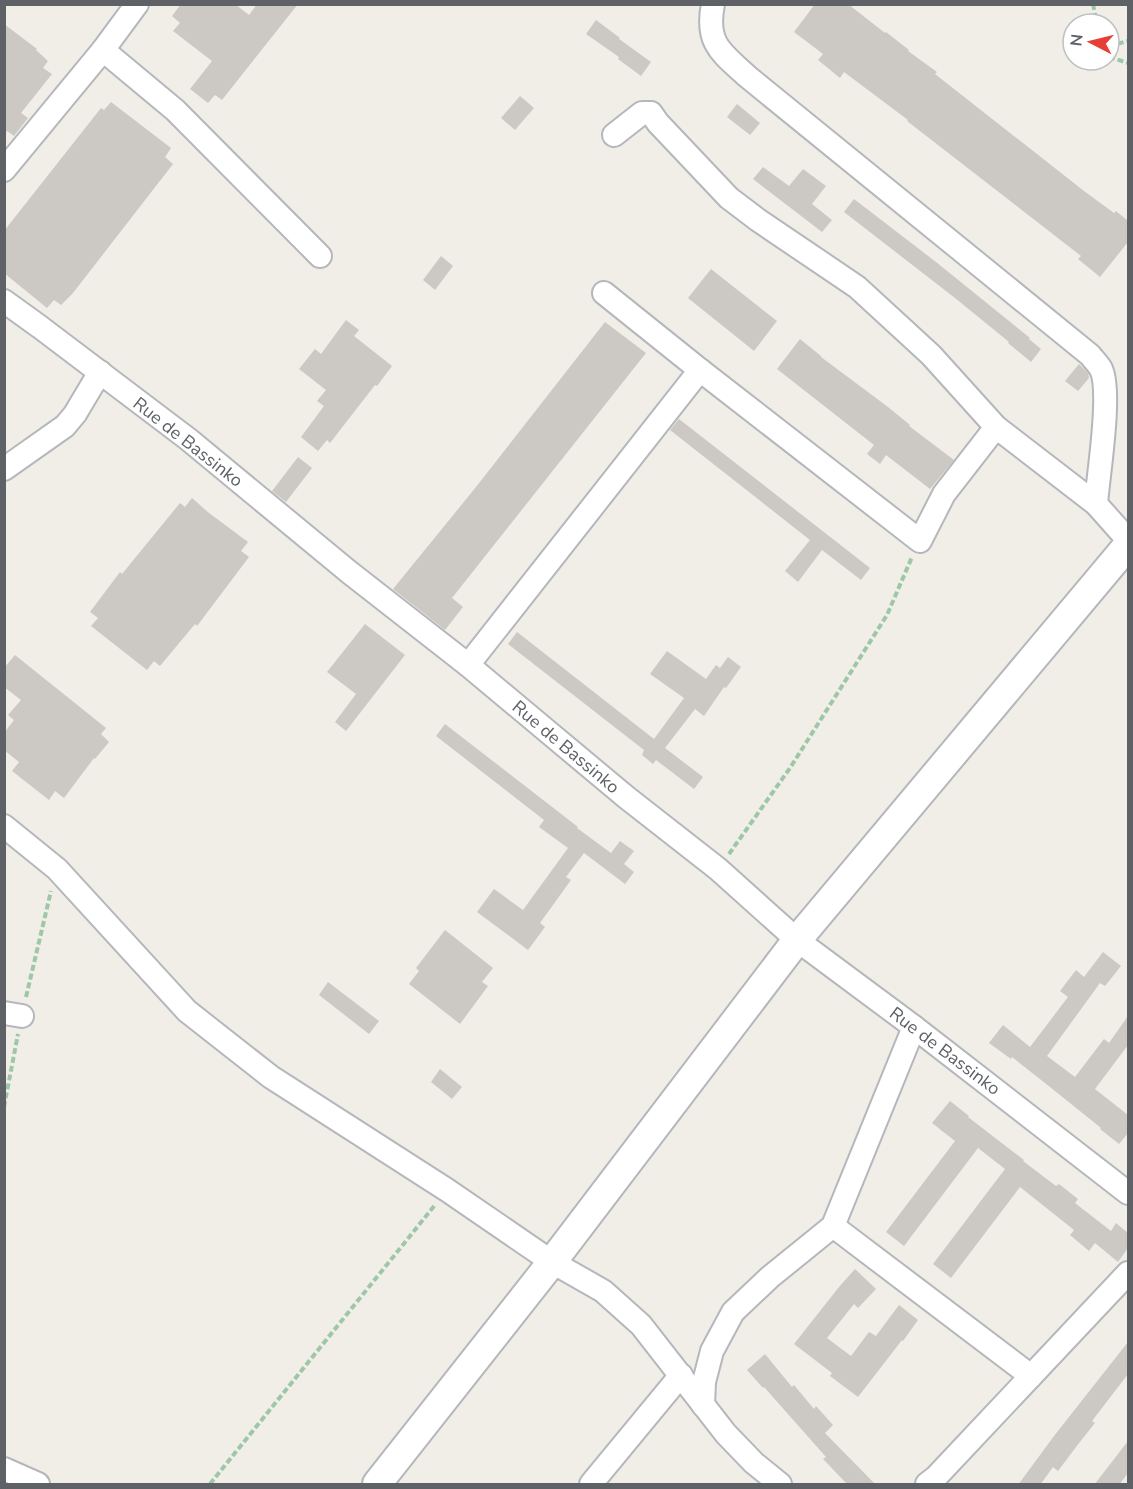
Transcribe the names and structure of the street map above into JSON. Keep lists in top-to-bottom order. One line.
{"streets":{"street":["Rue de Bassinko"]},"north":"left"}
